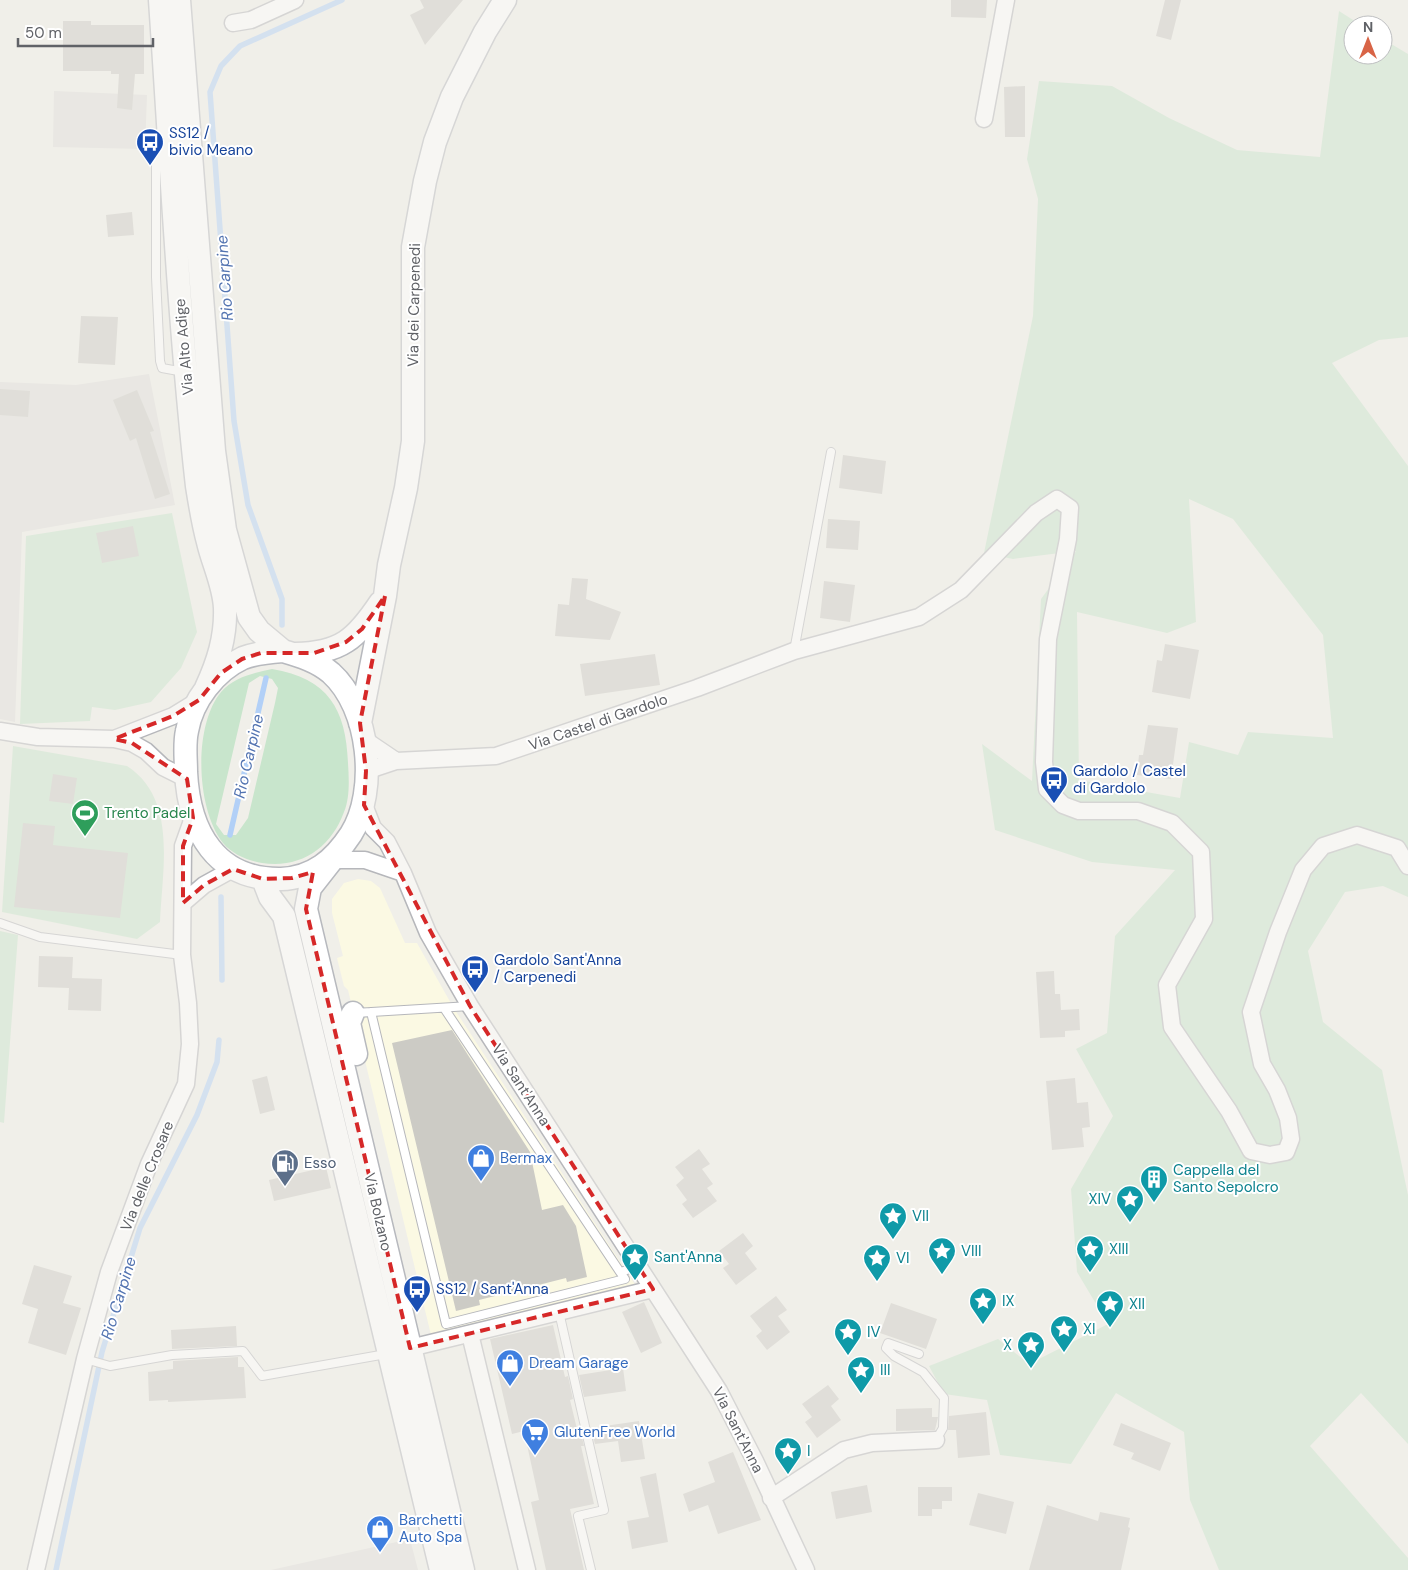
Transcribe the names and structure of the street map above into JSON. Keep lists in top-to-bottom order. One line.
{"streets":{"main road":["Via dei Carpenedi","Via Alto Adige","Via Bolzano"],"street":["Via Castel di Gardolo","Via Sant'Anna","Via delle Crosare"]},"crossings":[["Via dei Carpenedi","Via Alto Adige"],["Via dei Carpenedi","Via Bolzano"],["Via Alto Adige","Via delle Crosare"],["Via Castel di Gardolo","Via Bolzano"],["Via Sant'Anna","Via Bolzano"]],"water":["Rio Carpine"],"places":{"bus stop":["SS12 / bivio Meano","Gardolo / Castel di Gardolo","Gardolo Sant'Anna / Carpenedi","SS12 / Sant'Anna"],"sports":["Trento Padel"],"shop":["Bermax","Dream Garage","Barchetti Auto Spa"],"fuel station":["Esso"],"building":["Cappella del Santo Sepolcro"],"place":["XIV","VII","XIII","VIII","Sant'Anna","VI","IX","XII","XI","IV","X","III","I"],"supermarket":["GlutenFree World"]},"scale_bar":"50 m","north":"top"}
